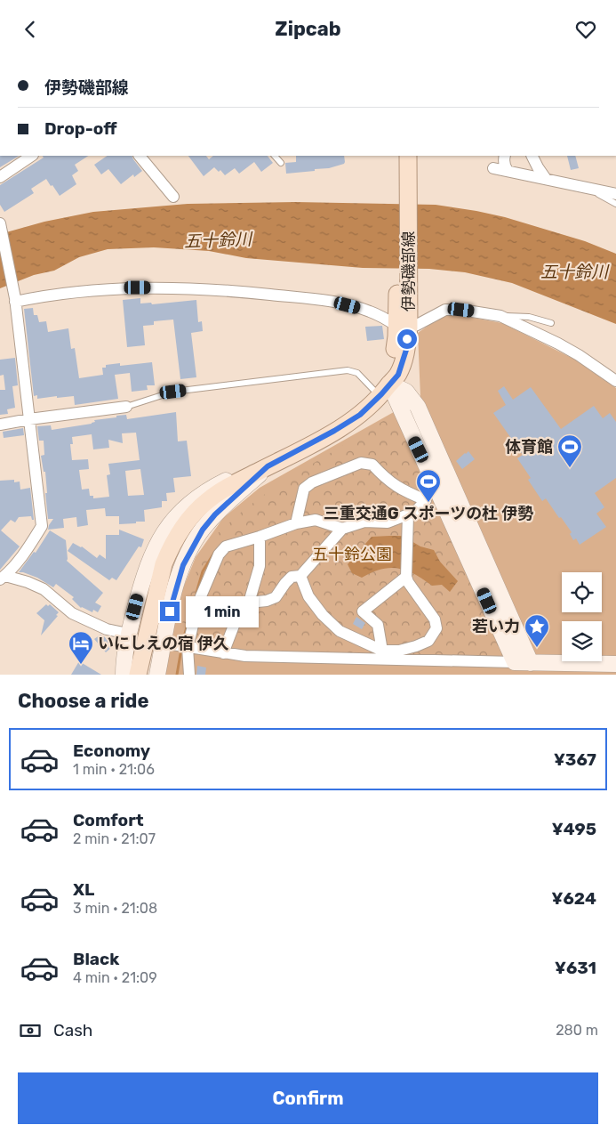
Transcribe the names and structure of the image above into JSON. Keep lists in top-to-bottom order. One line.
{"streets":{"main road":["伊勢磯部線"]},"water":["五十鈴川"],"parks":["五十鈴公園"],"places":{"sports":["体育館","三重交通G スポーツの杜 伊勢"],"place":["若い力"],"hotel":["いにしえの宿 伊久"]},"page":{"header":"Zipcab","banner":["伊勢磯部線","Drop-off"],"bubble":"1 min","heading":"Choose a ride","list":[{"name":"Economy","note":"1 min · 21:06","value":"¥367"},{"name":"Comfort","note":"2 min · 21:07","value":"¥495"},{"name":"XL","note":"3 min · 21:08","value":"¥624"},{"name":"Black","note":"4 min · 21:09","value":"¥631"}],"pay":["Cash","280 m"],"buttons":"Confirm"}}
